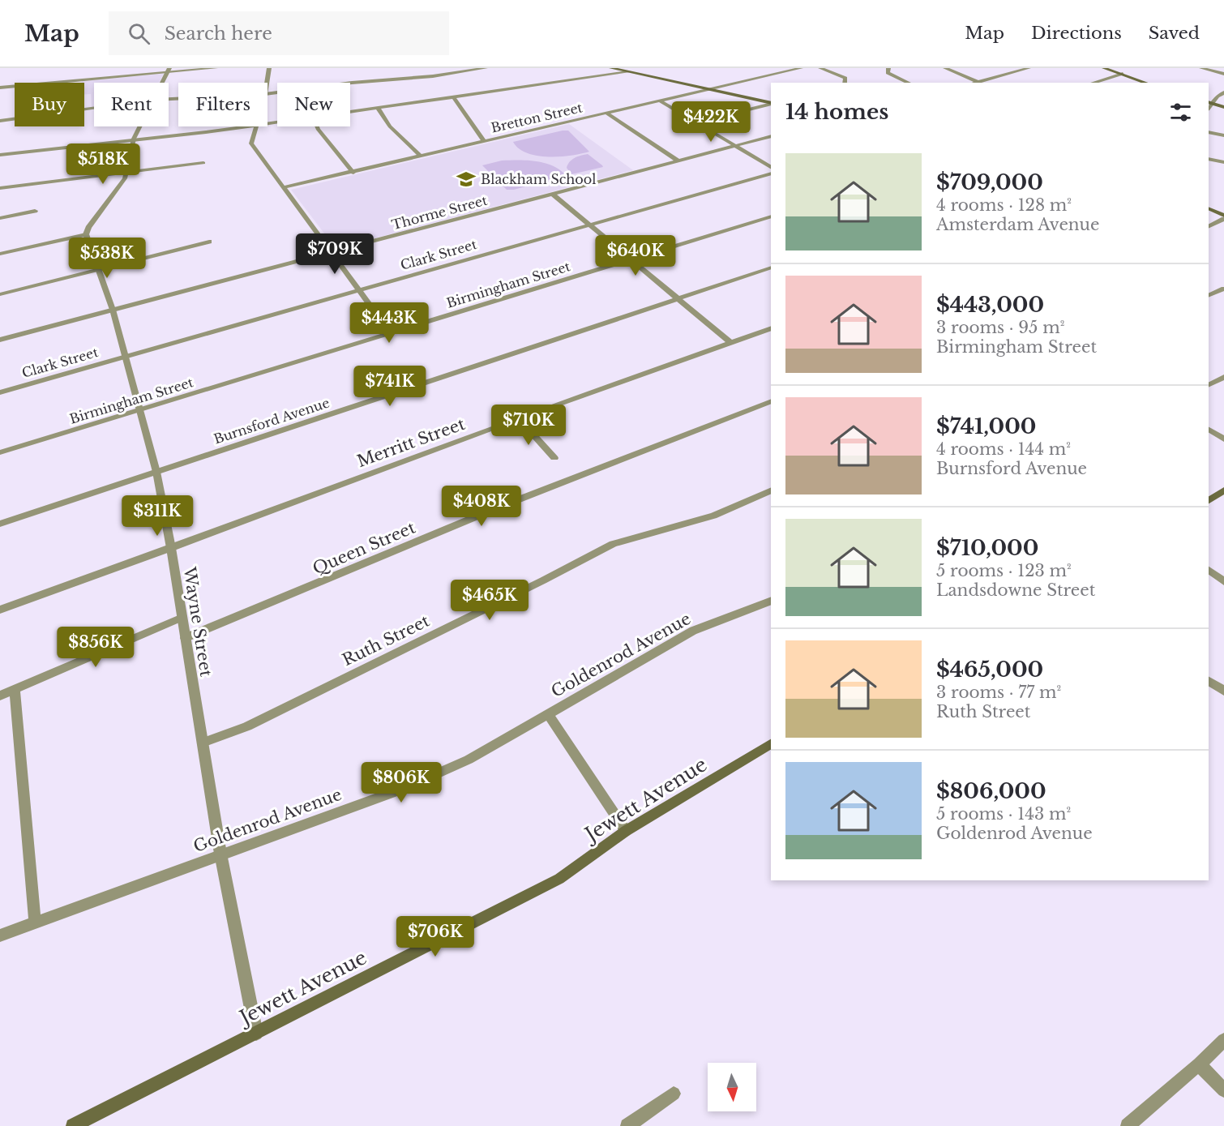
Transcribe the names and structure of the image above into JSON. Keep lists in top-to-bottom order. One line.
{"streets":{"main road":["Jewett Avenue"],"street":["Bretton Street","Thorme Street","Clark Street","Birmingham Street","Burnsford Avenue","Merritt Street","Queen Street","Wayne Street","Ruth Street","Goldenrod Avenue"]},"crossings":[["Thorme Street","Wayne Street"],["Clark Street","Wayne Street"],["Birmingham Street","Wayne Street"],["Burnsford Avenue","Wayne Street"],["Merritt Street","Wayne Street"],["Queen Street","Wayne Street"],["Wayne Street","Ruth Street"],["Wayne Street","Goldenrod Avenue"],["Wayne Street","Jewett Avenue"]],"places":{"school or university":["Blackham School"]},"north":"bottom","page":{"header":"Map","search":"Search here","nav":["Map","Directions","Saved"],"chip":["Buy","Rent","Filters","New"],"heading":"14 homes","price":["$422K","$518K","$709K","$640K","$538K","$443K","$741K","$710K","$408K","$311K","$465K","$856K","$806K","$706K"],"list":[{"name":"$709,000","note":"4 rooms · 128 m² · Amsterdam Avenue"},{"name":"$443,000","note":"3 rooms · 95 m² · Birmingham Street"},{"name":"$741,000","note":"4 rooms · 144 m² · Burnsford Avenue"},{"name":"$710,000","note":"5 rooms · 123 m² · Landsdowne Street"},{"name":"$465,000","note":"3 rooms · 77 m² · Ruth Street"},{"name":"$806,000","note":"5 rooms · 143 m² · Goldenrod Avenue"}]}}
